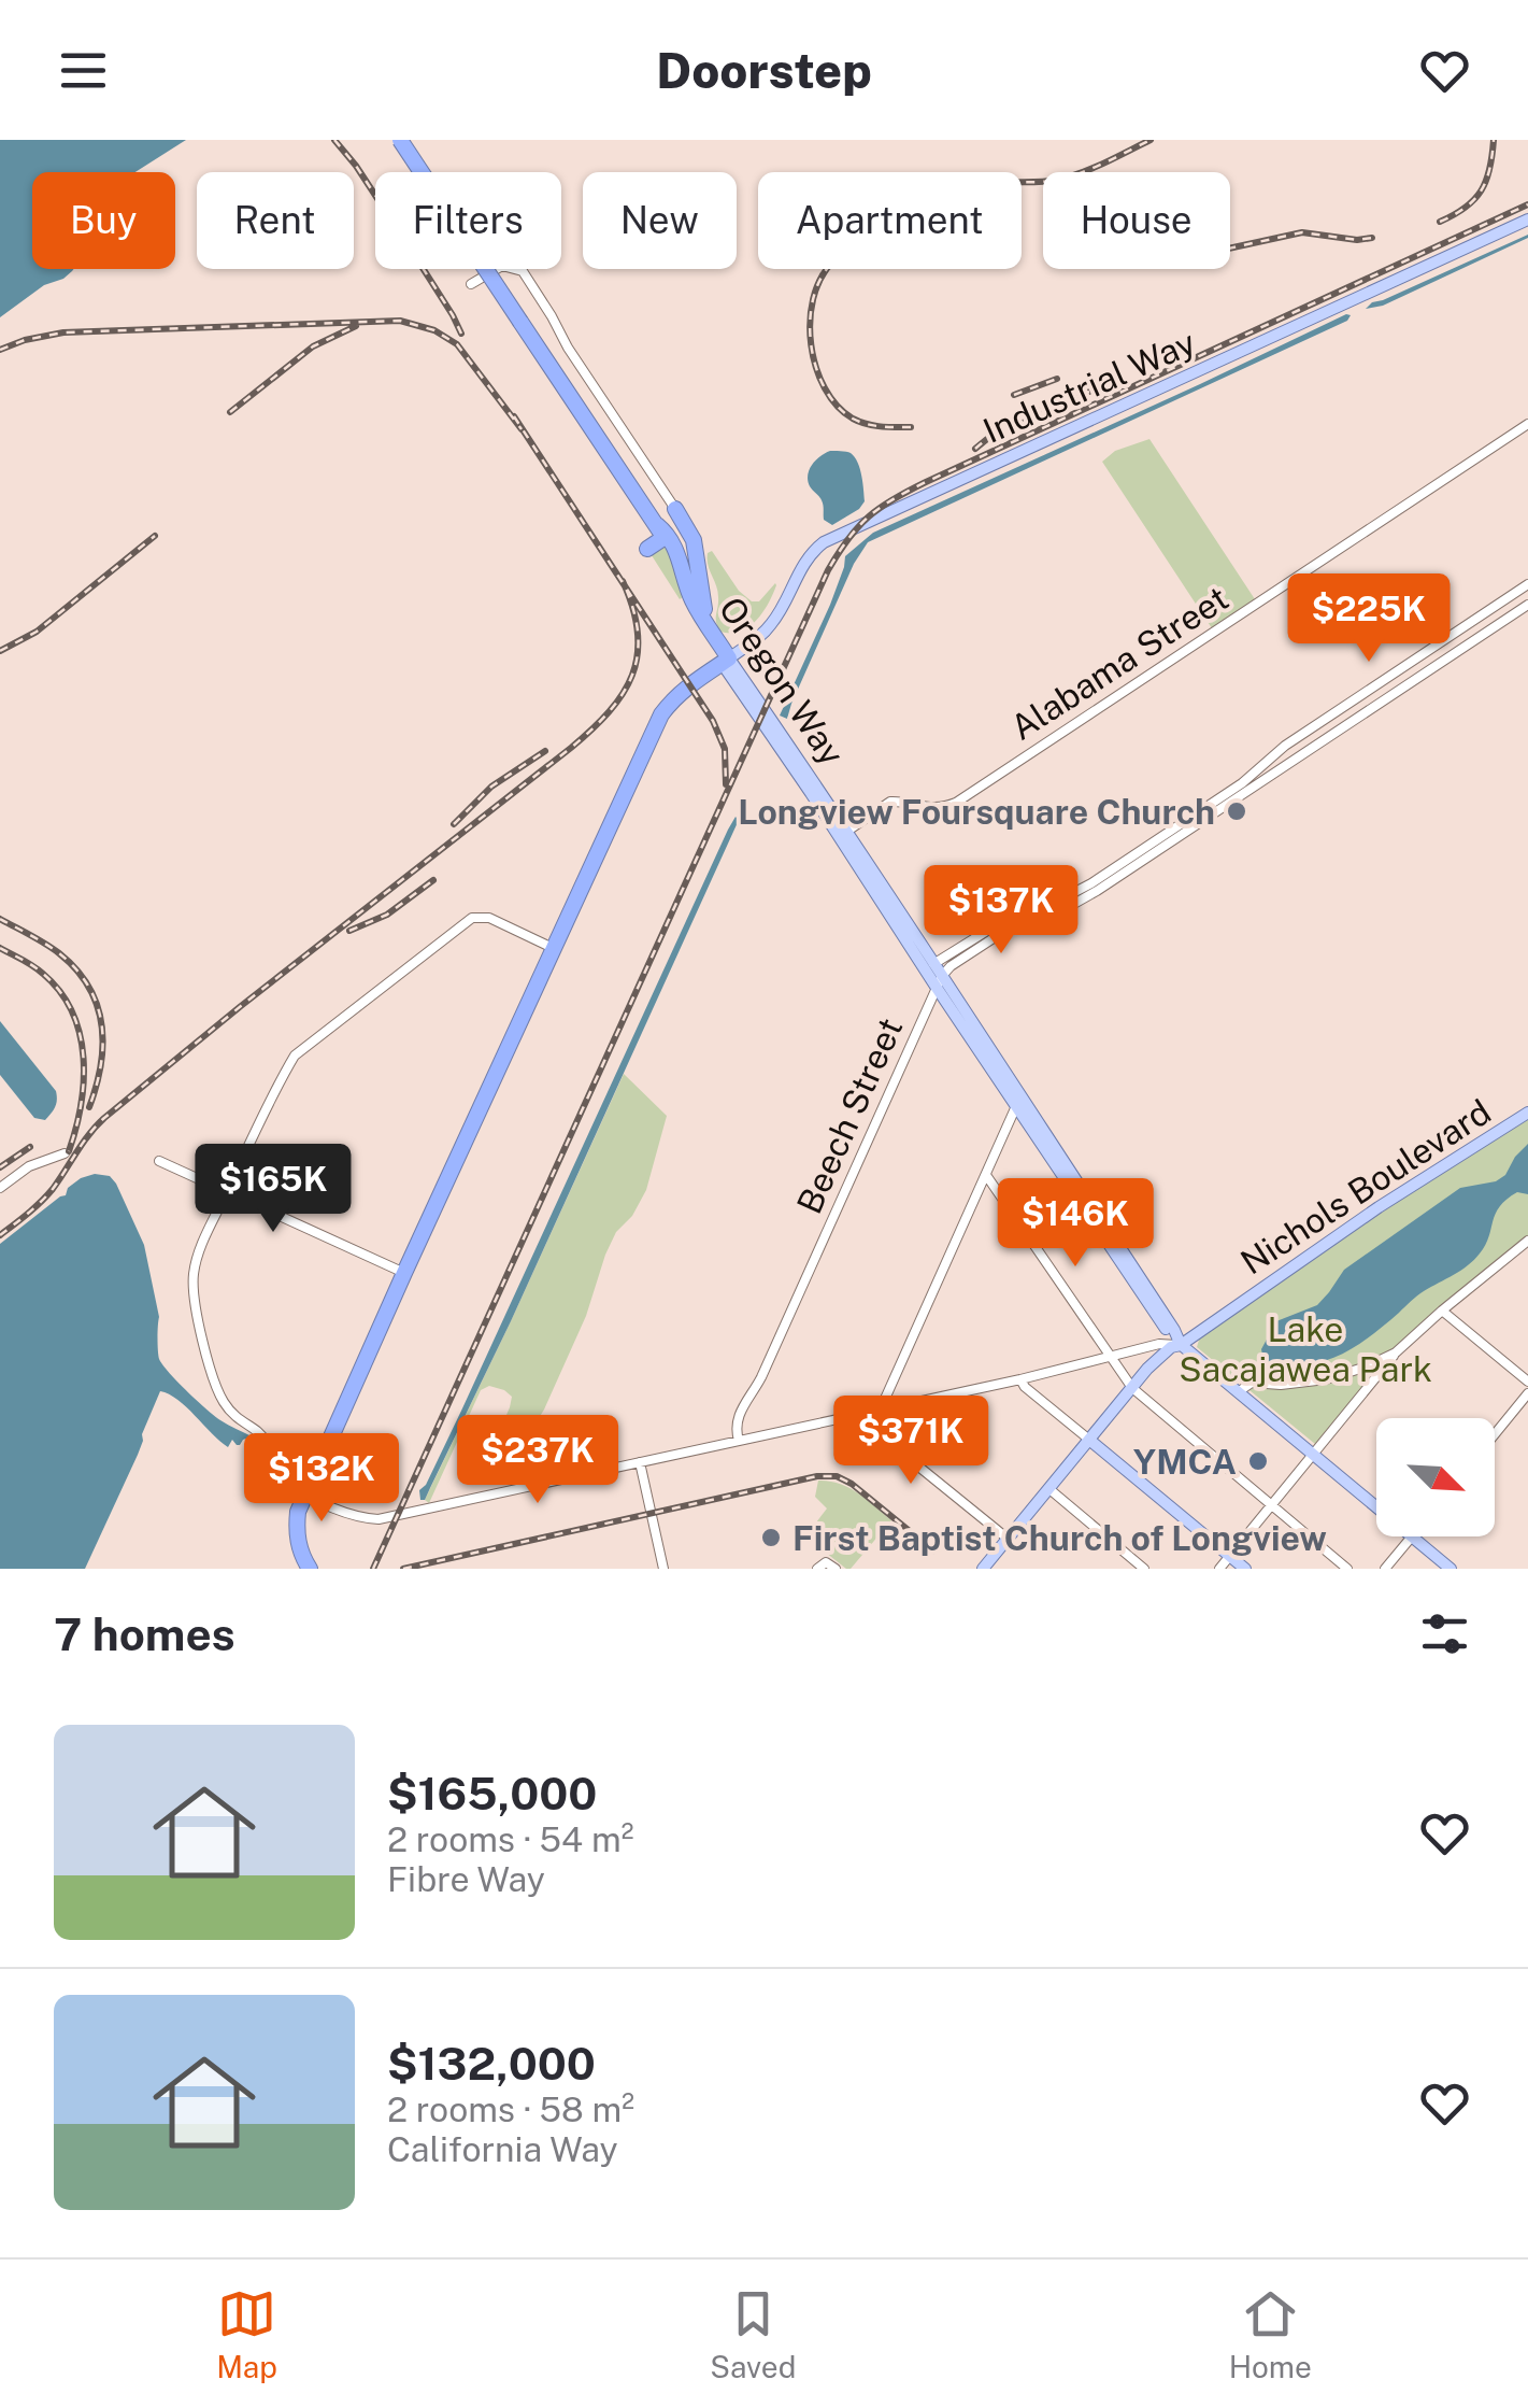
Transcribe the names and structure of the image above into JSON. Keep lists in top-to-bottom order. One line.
{"streets":{"highway":["Oregon Way"],"main road":["Industrial Way","Nichols Boulevard"],"street":["Alabama Street","Beech Street"]},"crossings":[["Industrial Way","Oregon Way"],["Alabama Street","Oregon Way"],["Oregon Way","Beech Street"],["Oregon Way","Nichols Boulevard"]],"parks":["Lake Sacajawea Park"],"places":["Longview Foursquare Church","YMCA","First Baptist Church of Longview"],"north":"bottom right","page":{"header":"Doorstep","chip":["Buy","Rent","Filters","New","Apartment","House"],"price":["$225K","$137K","$165K","$146K","$371K","$237K","$132K"],"heading":"7 homes","list":[{"name":"$165,000","note":"2 rooms · 54 m² · Fibre Way"},{"name":"$132,000","note":"2 rooms · 58 m² · California Way"}],"tabs":["Map","Saved","Home"]}}
